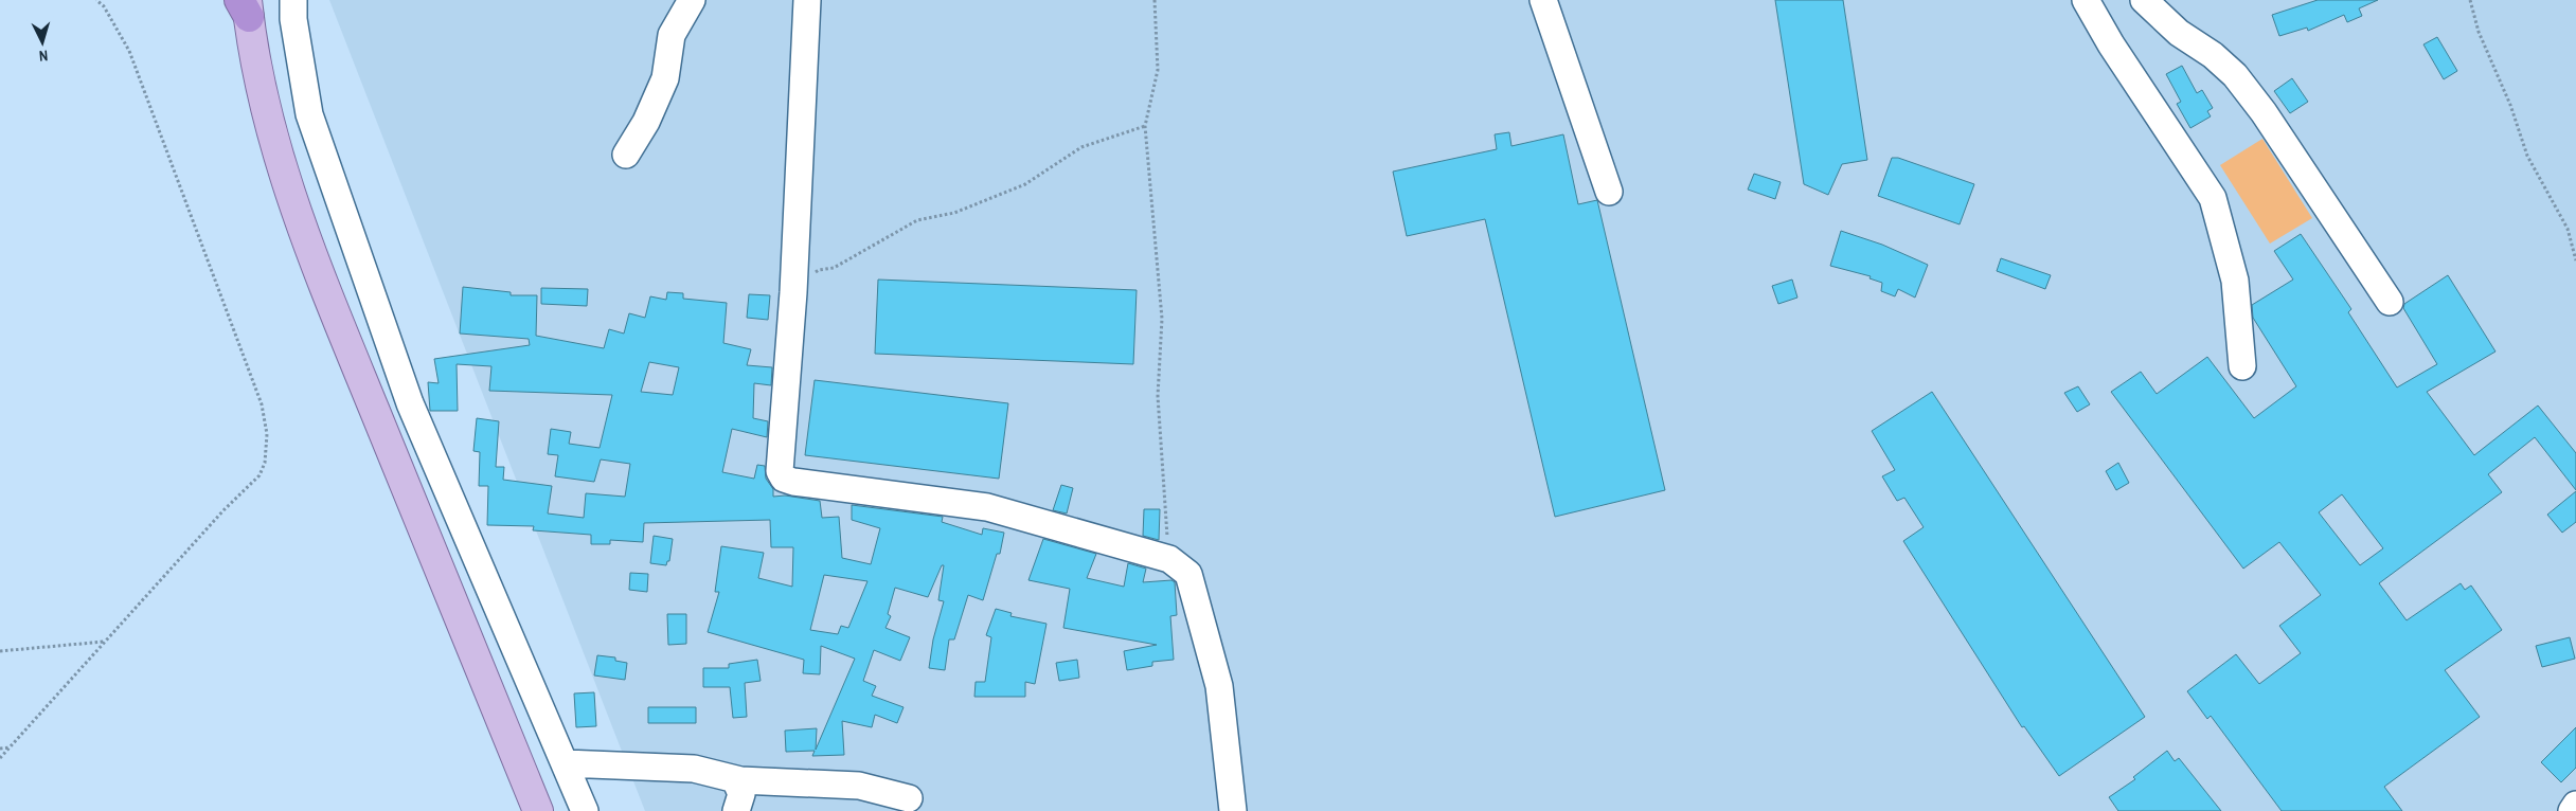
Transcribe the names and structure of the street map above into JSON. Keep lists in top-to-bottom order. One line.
{"north":"bottom"}
